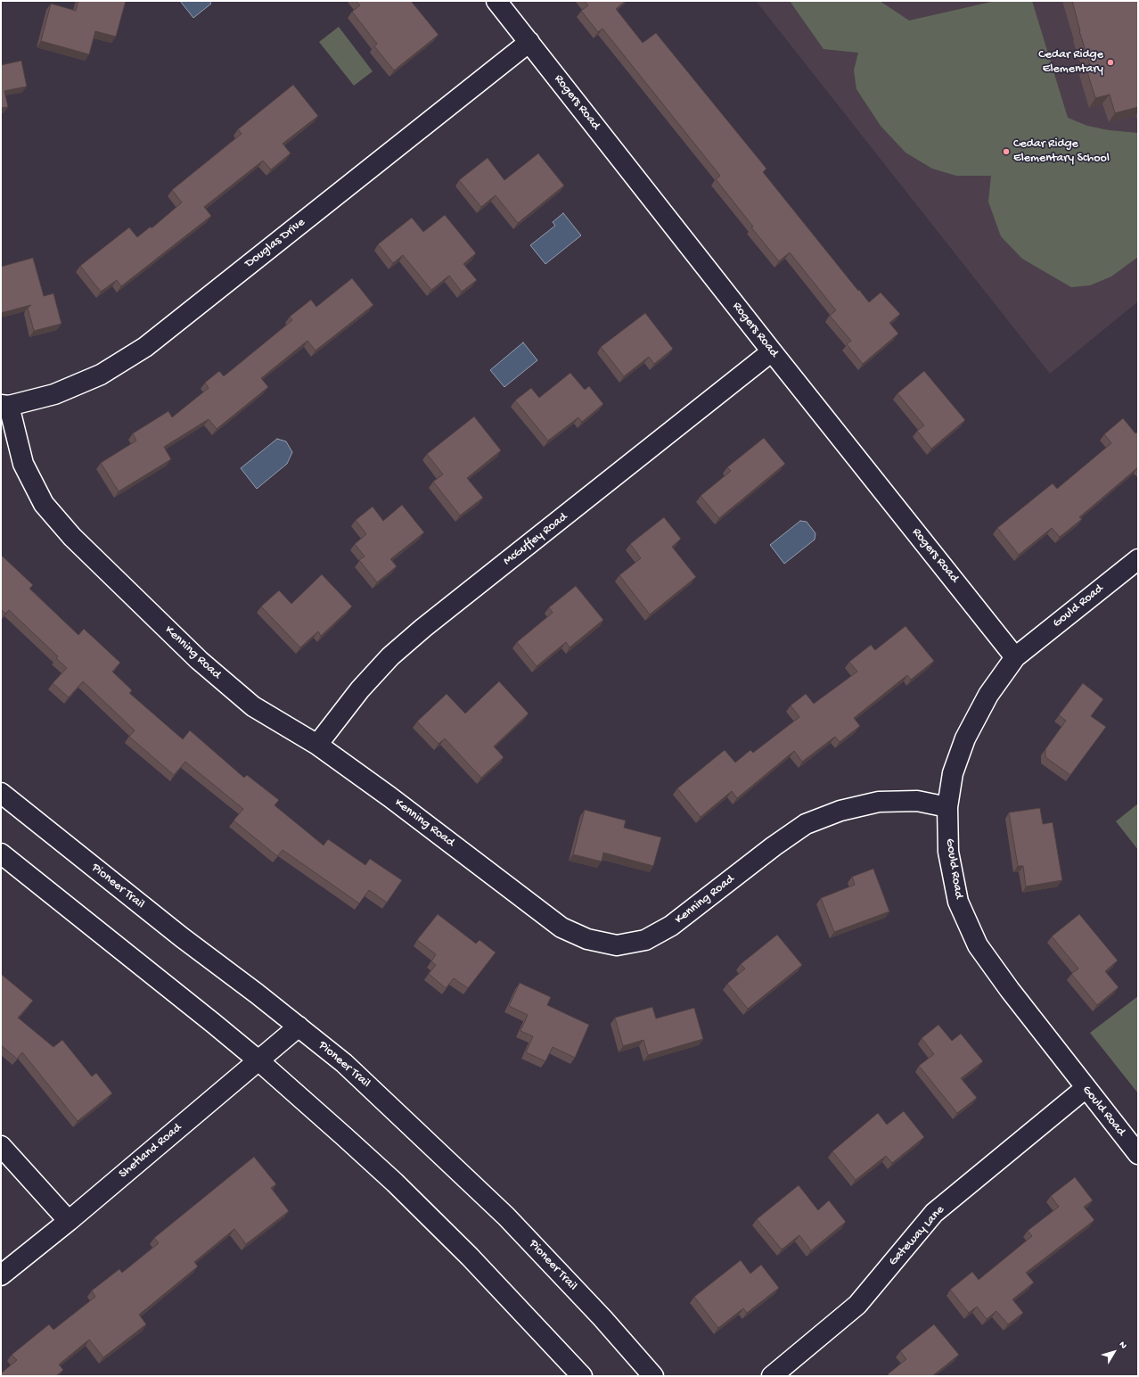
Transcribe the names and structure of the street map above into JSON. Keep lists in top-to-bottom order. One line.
{"streets":{"street":["Rogers Road","Douglas Drive","McGuffey Road","Gould Road","Kenning Road","Pioneer Trail","Shetland Road","Gateway Lane"]},"crossings":[["Rogers Road","Douglas Drive"],["Rogers Road","McGuffey Road"],["Rogers Road","Gould Road"],["Douglas Drive","Kenning Road"],["McGuffey Road","Kenning Road"],["Gould Road","Kenning Road"],["Gould Road","Gateway Lane"],["Pioneer Trail","Shetland Road"]],"places":["Cedar Ridge Elementary","Cedar Ridge Elementary School"],"north":"top right"}
